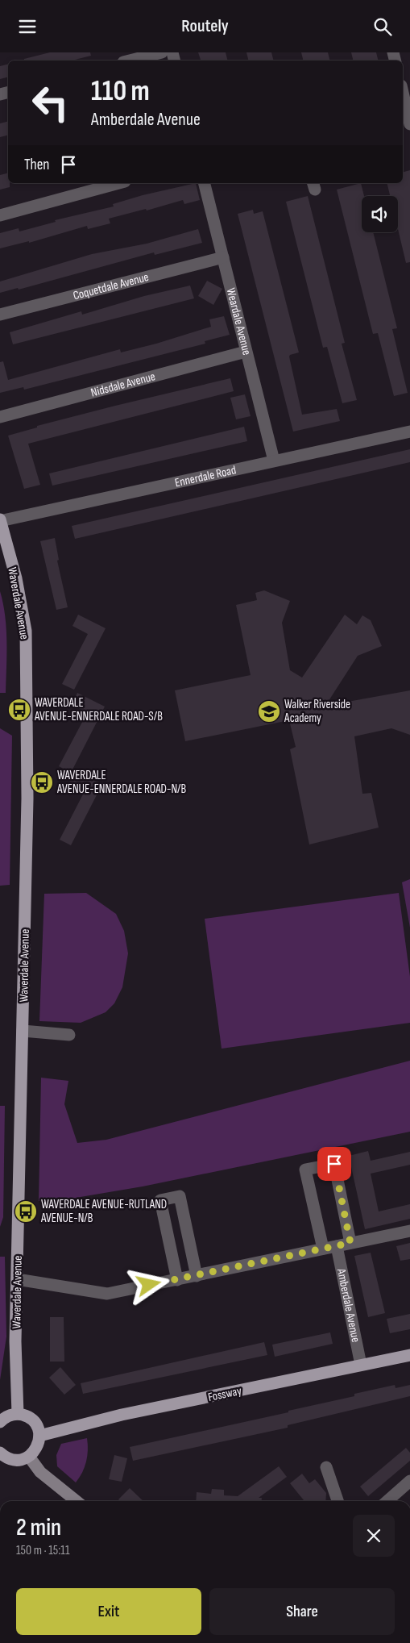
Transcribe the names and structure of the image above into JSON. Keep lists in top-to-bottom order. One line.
{"streets":{"main road":["Waverdale Avenue","Fossway"],"street":["Coquetdale Avenue","Weardale Avenue","Nidsdale Avenue","Ennerdale Road","Amberdale Avenue"]},"crossings":[["Coquetdale Avenue","Weardale Avenue"],["Weardale Avenue","Nidsdale Avenue"],["Weardale Avenue","Ennerdale Road"],["Ennerdale Road","Waverdale Avenue"],["Amberdale Avenue","Fossway"]],"places":{"bus stop":["WAVERDALE AVENUE-ENNERDALE ROAD-S/B","WAVERDALE AVENUE-ENNERDALE ROAD-N/B","WAVERDALE AVENUE-RUTLAND AVENUE-N/B"],"school or university":["Walker Riverside Academy"]},"page":{"header":"Routely","turn":["110 m","Amberdale Avenue"],"then":"Then","heading":["2 min","150 m · 15:11"],"buttons":["Exit","Share"]}}
